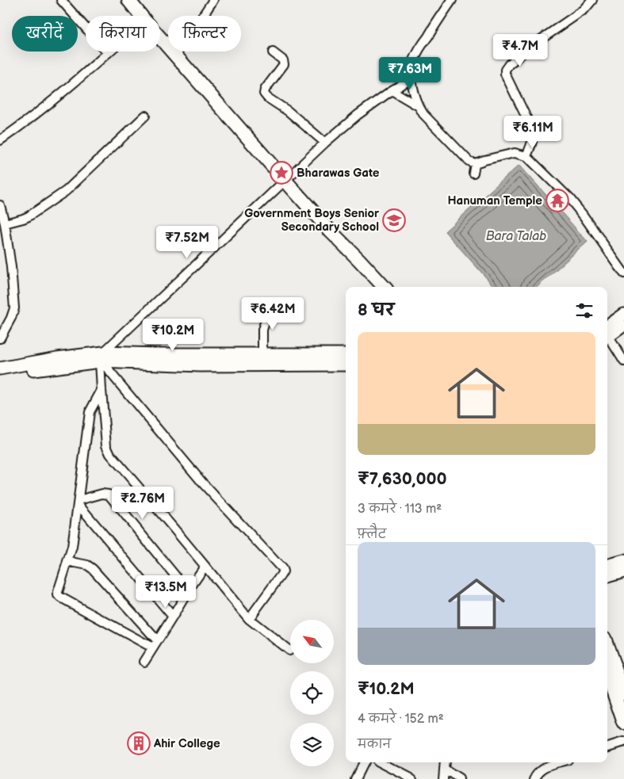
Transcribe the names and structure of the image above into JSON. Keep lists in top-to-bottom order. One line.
{"water":["Bara Talab"],"places":{"place":["Bharawas Gate"],"temple":["Hanuman Temple"],"school or university":["Government Boys Senior Secondary School"],"building":["Ahir College"]},"north":"top left","page":{"chip":["खरीदें","किराया","फ़िल्टर"],"price":["₹4.7M","₹7.63M","₹6.11M","₹7.52M","₹6.42M","₹10.2M","₹2.76M","₹13.5M"],"heading":"8 घर","list":[{"name":"₹7,630,000","note":"3 कमरे · 113 m² · फ़्लैट"},{"name":"₹10.2M","note":"4 कमरे · 152 m² · मकान"}]}}
